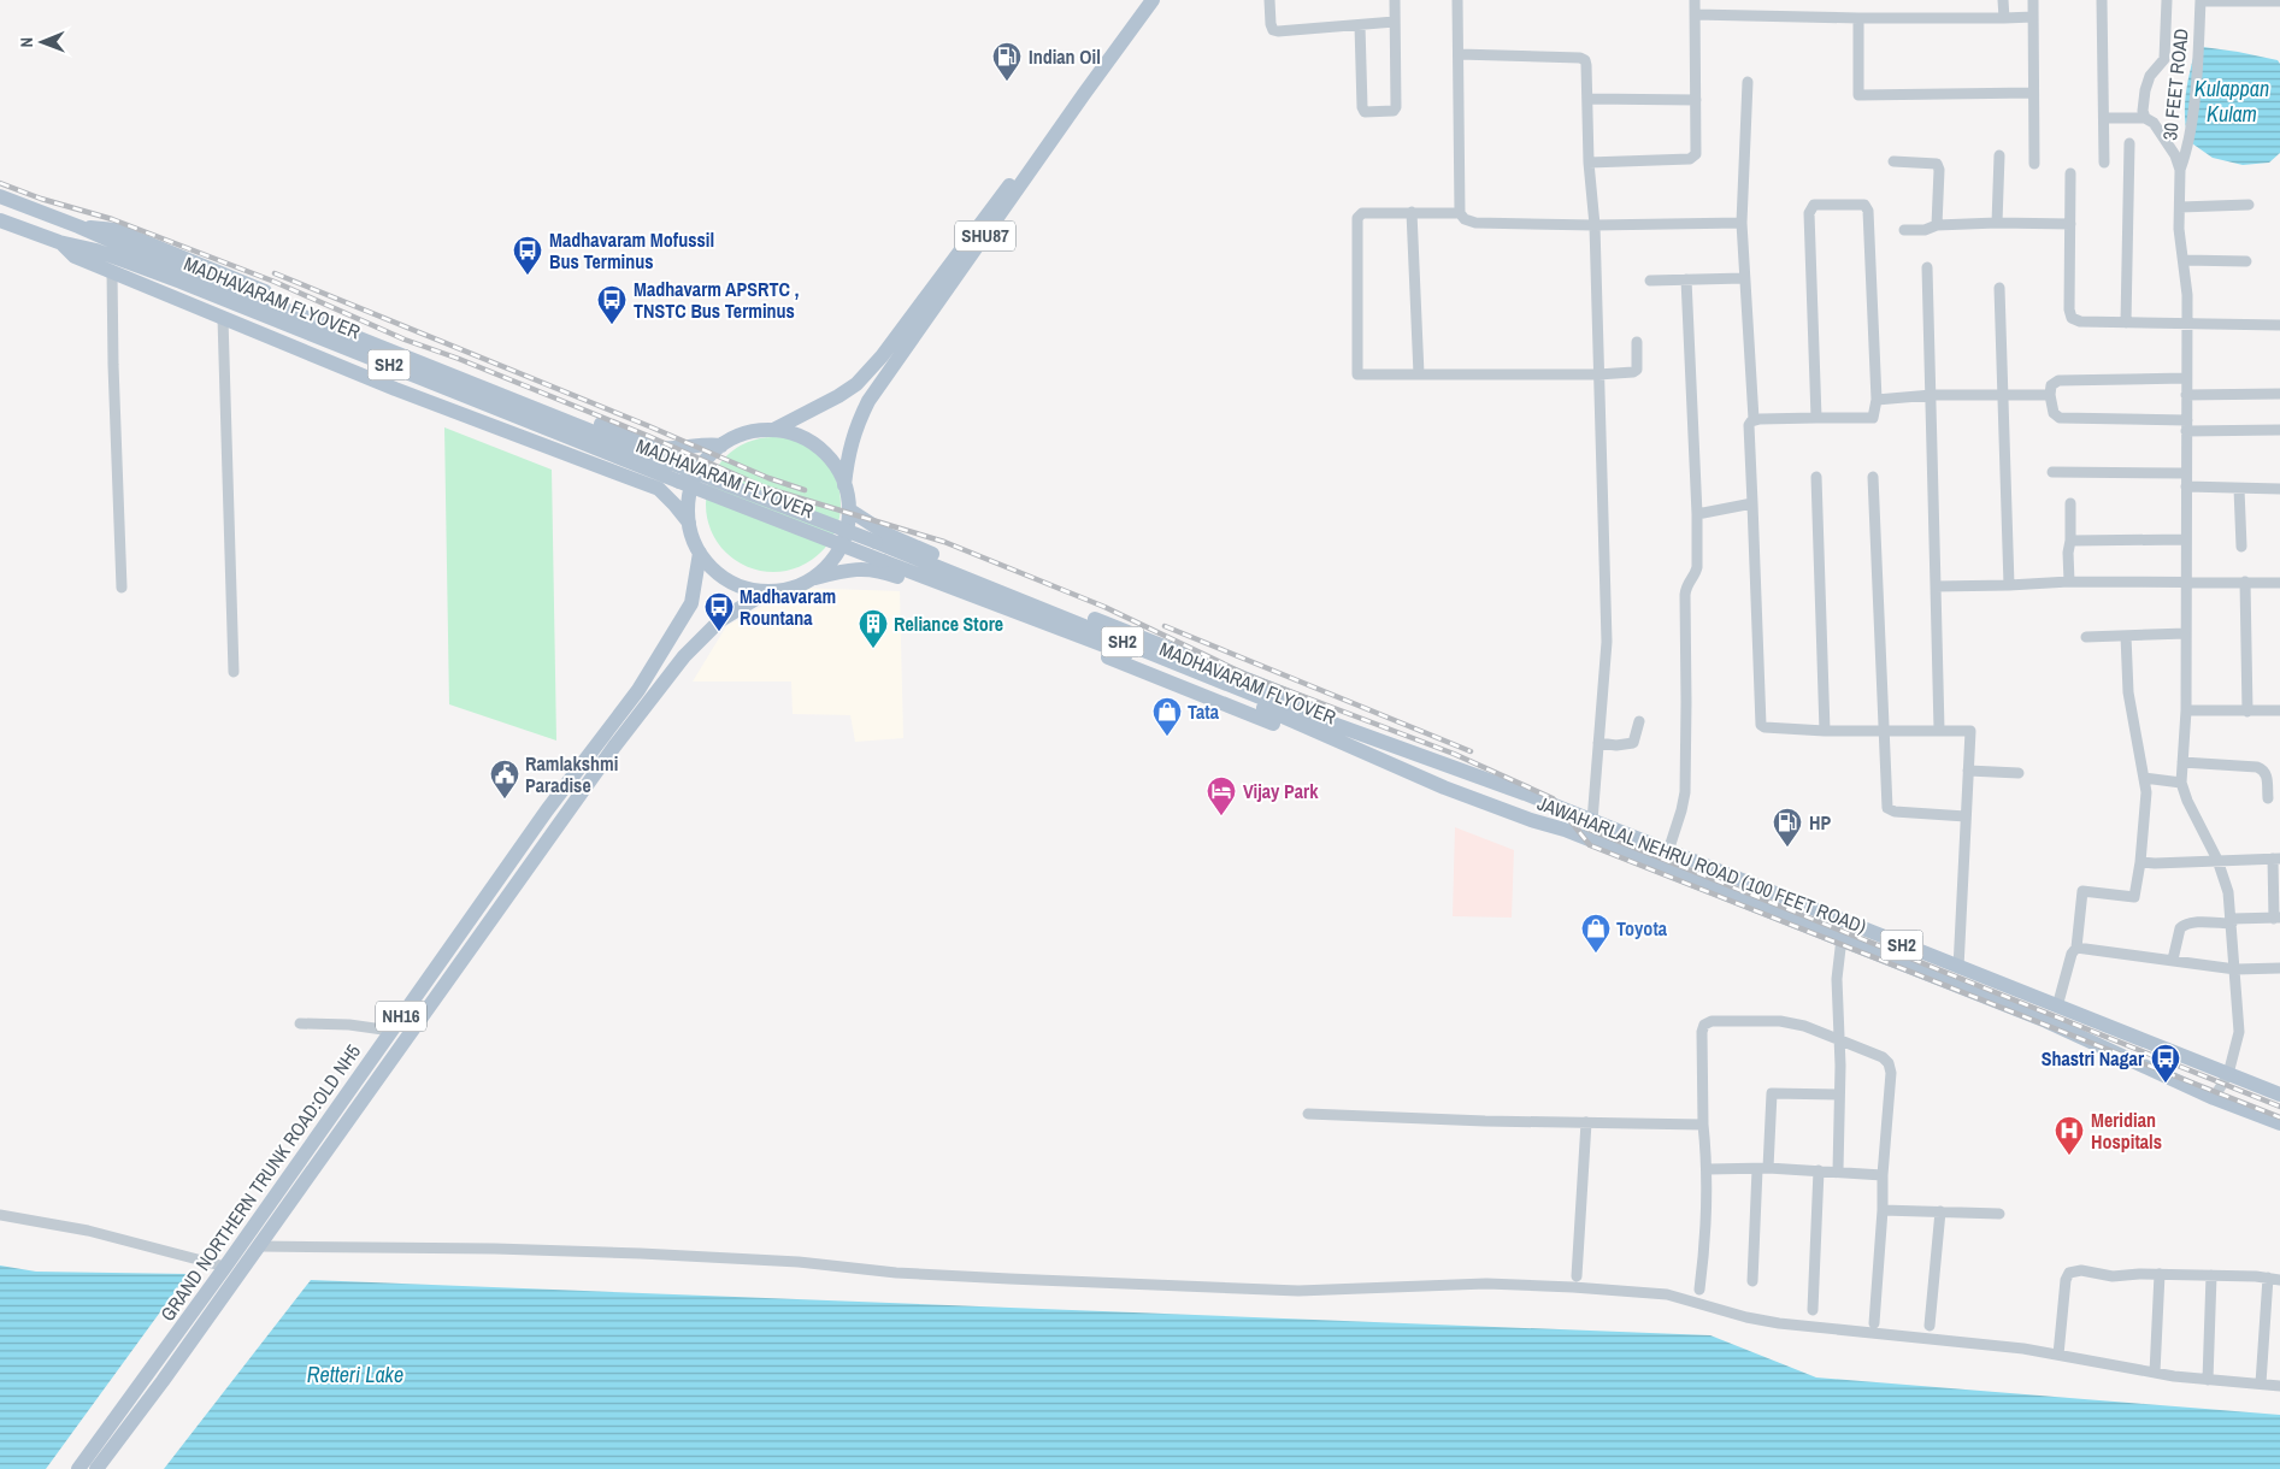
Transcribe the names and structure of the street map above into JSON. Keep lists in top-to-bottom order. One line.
{"streets":{"main road":["SHU87","MADHAVARAM FLYOVER","SH2","JAWAHARLAL NEHRU ROAD (100 FEET ROAD)","NH16","GRAND NORTHERN TRUNK ROAD:OLD NH5"],"street":["30 FEET ROAD"]},"crossings":[["SHU87","NH16"],["SHU87","GRAND NORTHERN TRUNK ROAD:OLD NH5"],["MADHAVARAM FLYOVER","SH2"],["MADHAVARAM FLYOVER","JAWAHARLAL NEHRU ROAD (100 FEET ROAD)"],["NH16","GRAND NORTHERN TRUNK ROAD:OLD NH5"]],"water":["Kulappan Kulam","Retteri Lake"],"places":{"fuel station":["Indian Oil","HP"],"bus stop":["Madhavaram Mofussil Bus Terminus","Madhavarm APSRTC , TNSTC Bus Terminus","Madhavaram Rountana","Shastri Nagar"],"building":["Reliance Store"],"shop":["Tata","Toyota"],"public building":["Ramlakshmi Paradise"],"hotel":["Vijay Park"],"hospital":["Meridian Hospitals"]},"north":"left"}
